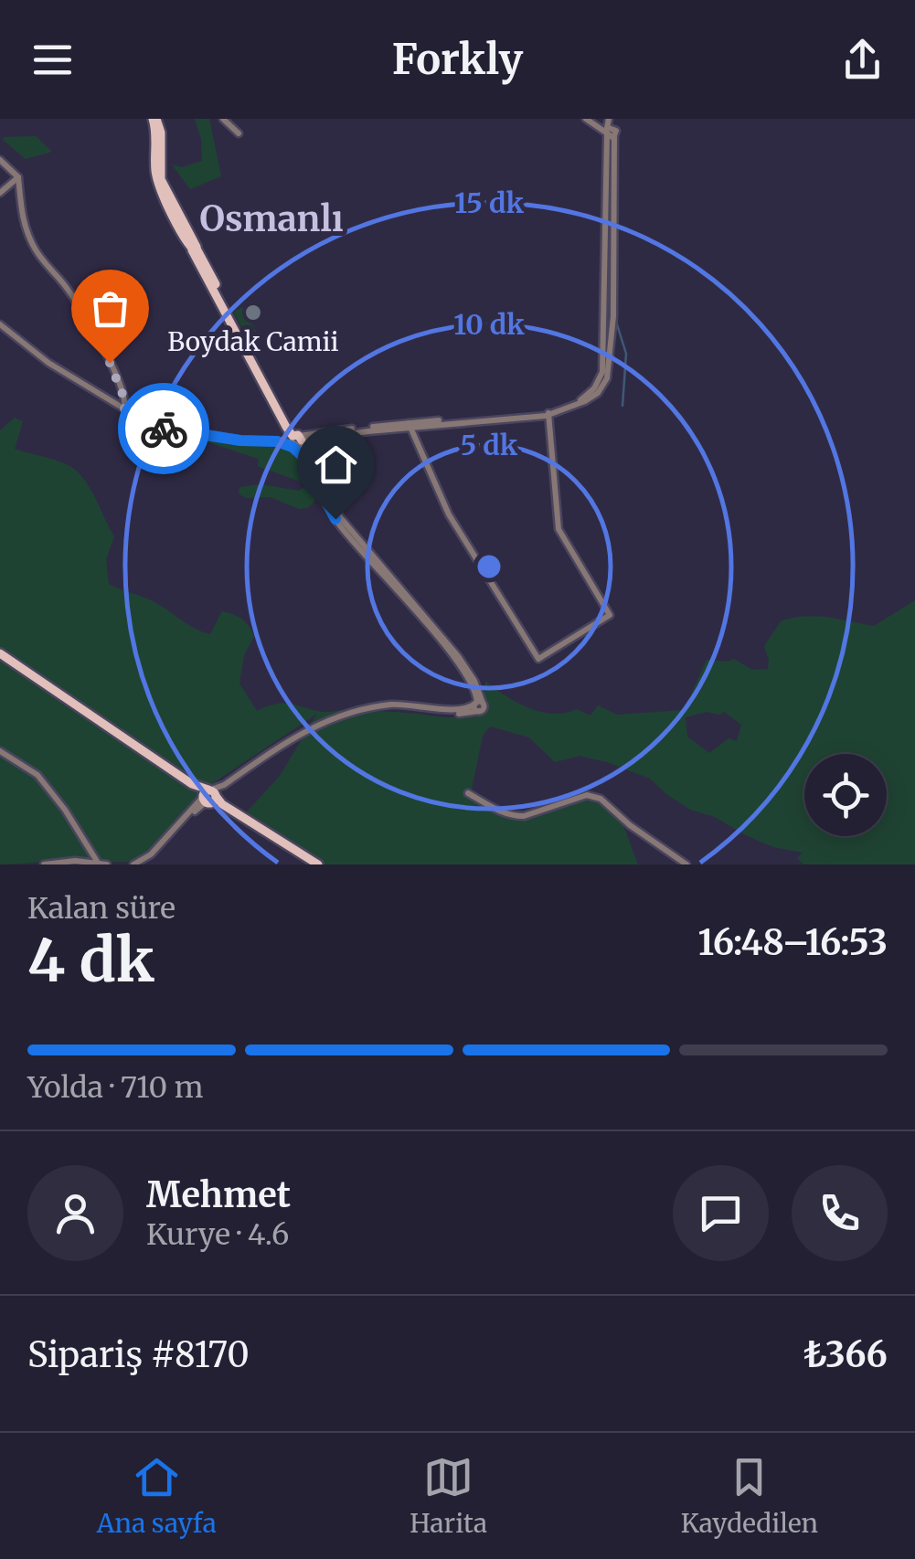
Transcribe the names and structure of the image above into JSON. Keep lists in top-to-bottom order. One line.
{"districts":["Osmanlı"],"places":["Boydak Camii"],"page":{"header":"Forkly","heading":["4 dk","Kalan süre","16:48–16:53"],"panel":["Mehmet","Kurye · 4.6","Sipariş #8170","₺366"],"bar":"Yolda · 710 m","tabs":["Ana sayfa","Harita","Kaydedilen"]},"rings":["15 dk","10 dk","5 dk"]}
